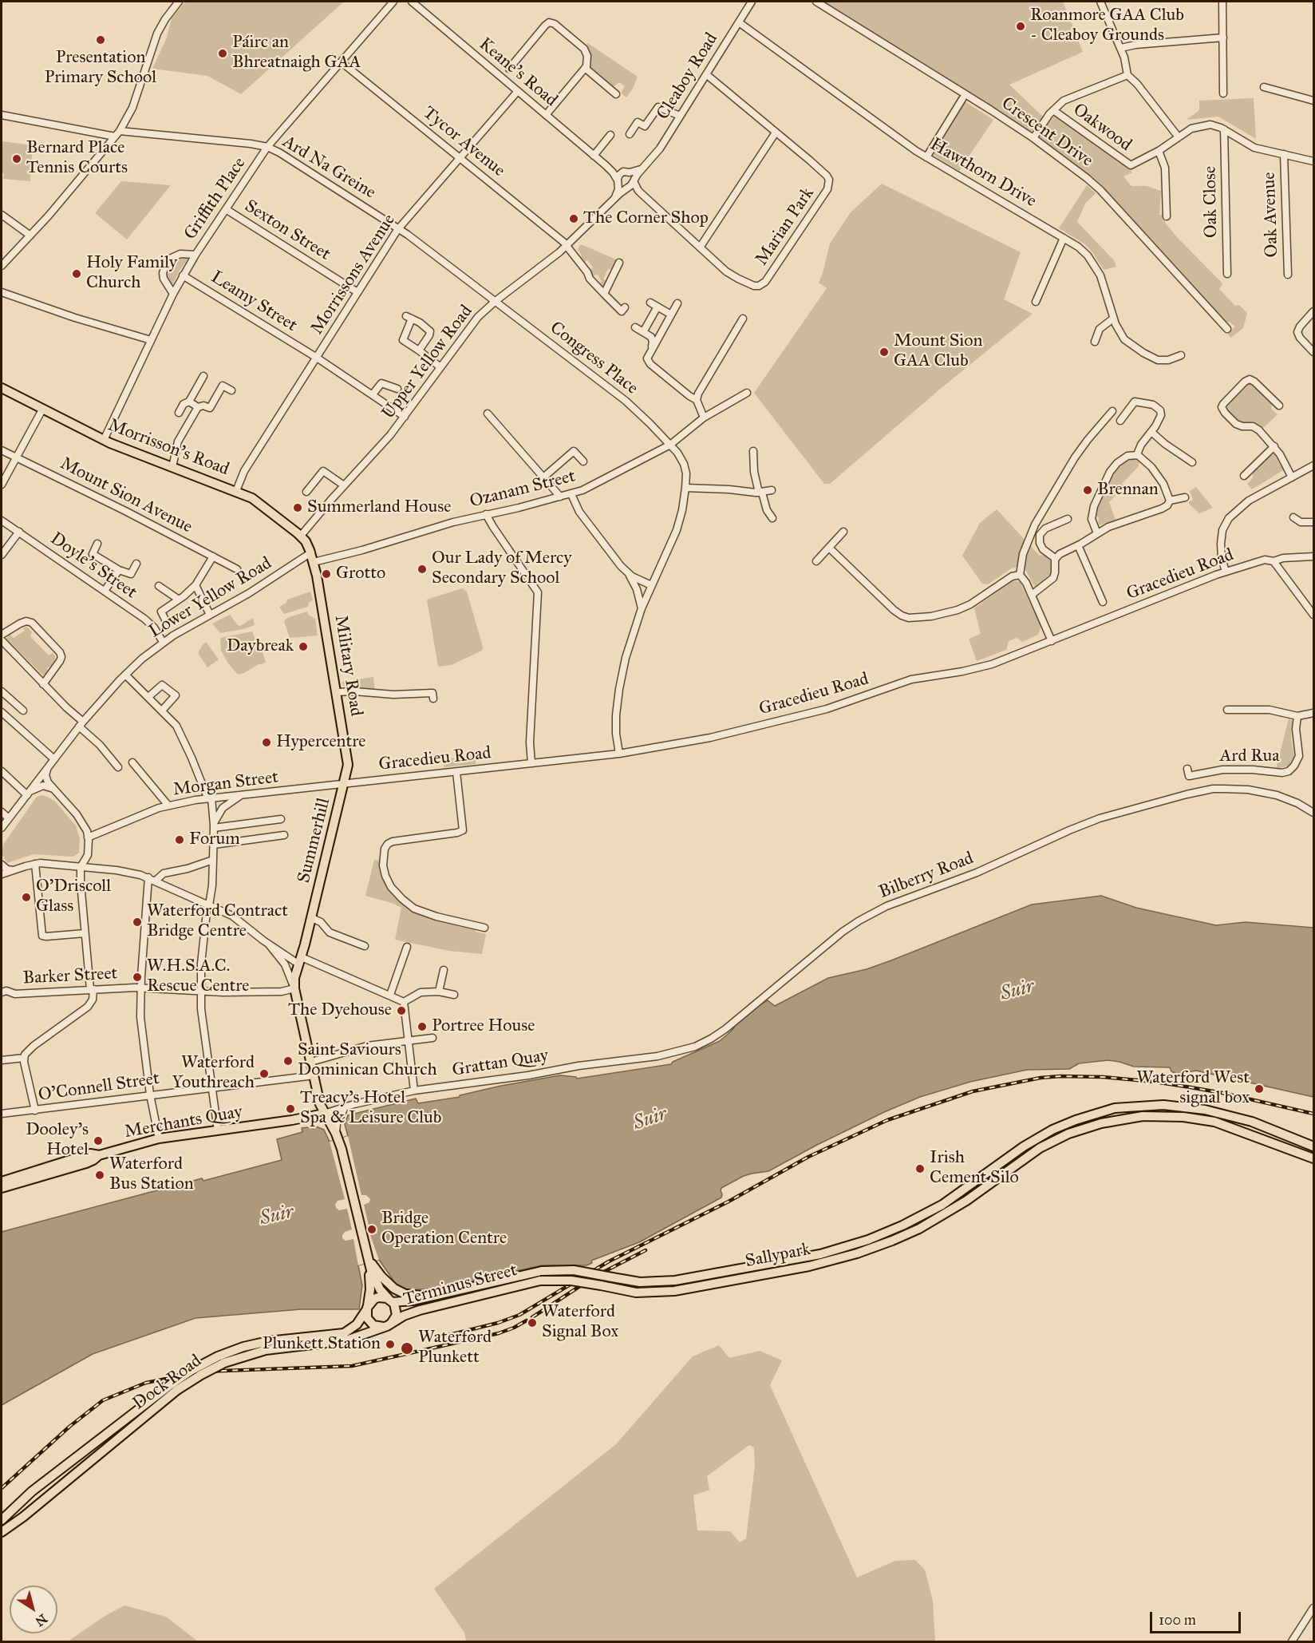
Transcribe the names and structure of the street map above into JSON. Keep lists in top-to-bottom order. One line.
{"streets":{"main road":["Morrisson's Road","Military Road","Summerhill","Merchants Quay","Sallypark","Terminus Street","Dock Road"],"street":["Keane's Road","Cleaboy Road","Oakwood","Crescent Drive","Tycor Avenue","Ard Na Greine","Hawthorn Drive","Griffith Place","Oak Close","Oak Avenue","Marian Park","Sexton Street","Morrissons Avenue","Leamy Street","Congress Place","Upper Yellow Road","Ozanam Street","Mount Sion Avenue","Doyle's Street","Gracedieu Road","Lower Yellow Road","Ard Rua","Morgan Street","Bilberry Road","Barker Street","Grattan Quay","O'Connell Street"]},"crossings":[["Keane's Road","Cleaboy Road"],["Keane's Road","Marian Park"],["Keane's Road","Morrissons Avenue"],["Keane's Road","Upper Yellow Road"],["Cleaboy Road","Hawthorn Drive"],["Cleaboy Road","Marian Park"],["Cleaboy Road","Upper Yellow Road"],["Tycor Avenue","Griffith Place"],["Tycor Avenue","Morrissons Avenue"],["Tycor Avenue","Upper Yellow Road"],["Ard Na Greine","Griffith Place"],["Ard Na Greine","Morrissons Avenue"],["Ard Na Greine","Congress Place"],["Ard Na Greine","Upper Yellow Road"],["Griffith Place","Sexton Street"],["Griffith Place","Leamy Street"],["Griffith Place","Morrisson's Road"],["Marian Park","Upper Yellow Road"],["Sexton Street","Morrissons Avenue"],["Morrissons Avenue","Leamy Street"],["Morrissons Avenue","Morrisson's Road"],["Leamy Street","Upper Yellow Road"],["Congress Place","Upper Yellow Road"],["Congress Place","Ozanam Street"],["Congress Place","Gracedieu Road"],["Upper Yellow Road","Morrisson's Road"],["Morrisson's Road","Lower Yellow Road"],["Morrisson's Road","Military Road"],["Ozanam Street","Military Road"],["Doyle's Street","Lower Yellow Road"],["Gracedieu Road","Military Road"],["Gracedieu Road","Morgan Street"],["Gracedieu Road","Summerhill"],["Lower Yellow Road","Military Road"],["Military Road","Morgan Street"],["Military Road","Summerhill"],["Morgan Street","Summerhill"],["Summerhill","Barker Street"],["Bilberry Road","Grattan Quay"],["Grattan Quay","Merchants Quay"],["Sallypark","Terminus Street"],["Terminus Street","Dock Road"]],"water":["Suir"],"places":["Roanmore GAA Club - Cleaboy Grounds","Presentation Primary School","Páirc an Bhreatnaigh GAA","Bernard Place Tennis Courts","The Corner Shop","Holy Family Church","Mount Sion GAA Club","Brennan","Summerland House","Our Lady of Mercy Secondary School","Grotto","Daybreak","Hypercentre","Forum","O’Driscoll Glass","Waterford Contract Bridge Centre","W.H.S.A.C. Rescue Centre","The Dyehouse","Portree House","Saint Saviours Dominican Church","Waterford Youthreach","Waterford West signal box","Treacy's Hotel Spa & Leisure Club","Dooley's Hotel","Irish Cement Silo","Waterford Bus Station","Bridge Operation Centre","Waterford Signal Box","Plunkett Station","Waterford Plunkett"],"scale_bar":"100 m","north":"bottom right"}
